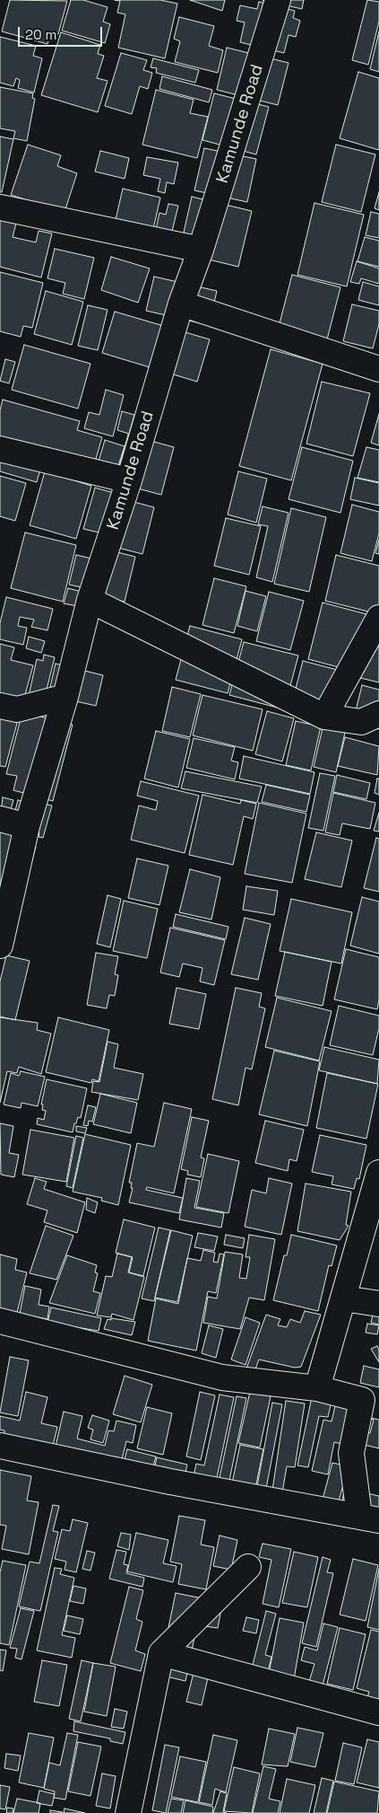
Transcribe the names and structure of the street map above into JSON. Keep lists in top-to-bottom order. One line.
{"streets":{"street":["Kamunde Road"]},"scale_bar":"20 m"}
